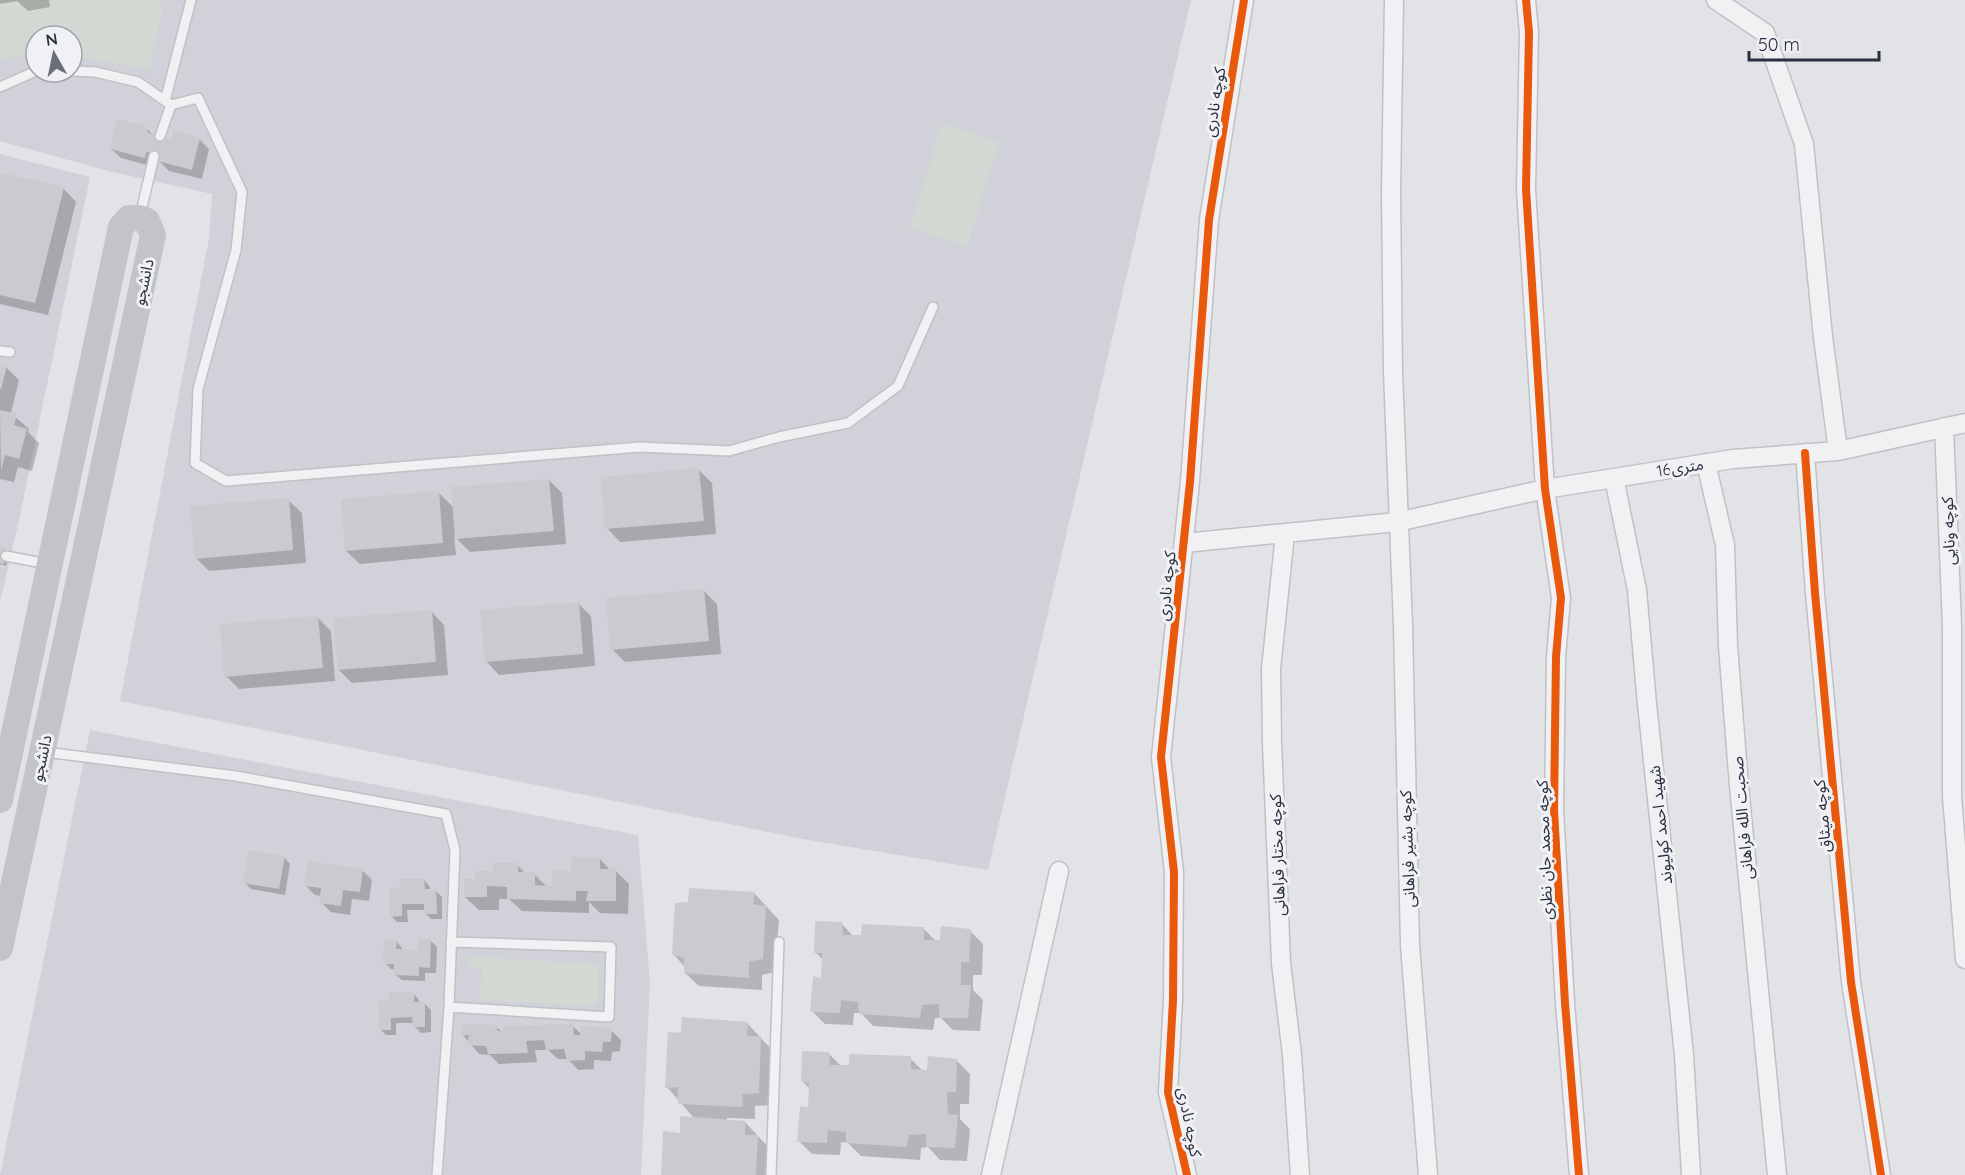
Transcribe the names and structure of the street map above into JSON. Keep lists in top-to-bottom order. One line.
{"streets":{"main road":["دانشجو"],"street":["کوچه نادری","16متری","کوچه ونایی","کوچه میثاق","صحبت الله فراهانی","شهید احمد کولیوند","کوچه بشیر فراهانی","کوچه محمد جان نظری","کوچه مختار فراهانی"]},"crossings":[["کوچه نادری","16متری"],["16متری","کوچه ونایی"],["16متری","کوچه میثاق"],["16متری","صحبت الله فراهانی"],["16متری","شهید احمد کولیوند"],["16متری","کوچه بشیر فراهانی"],["16متری","کوچه محمد جان نظری"],["16متری","کوچه مختار فراهانی"]],"scale_bar":"50 m","north":"top"}
